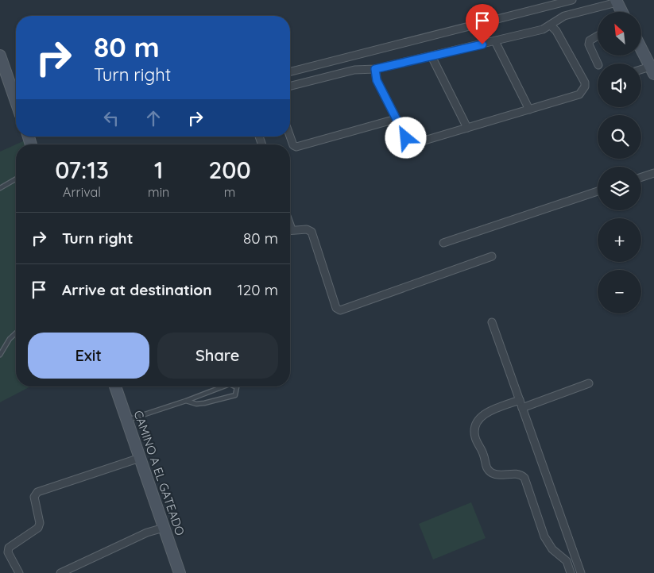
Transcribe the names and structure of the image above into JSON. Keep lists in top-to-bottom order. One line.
{"streets":{"street":["CAMINO A EL GATEADO"]},"north":"top left","page":{"map_buttons":["+","−"],"turn":["80 m","Turn right"],"eta":["07:13","Arrival","1","min","200","m"],"list":[{"name":"Turn right","value":"80 m"},{"name":"Arrive at destination","value":"120 m"}],"buttons":["Exit","Share"]}}
